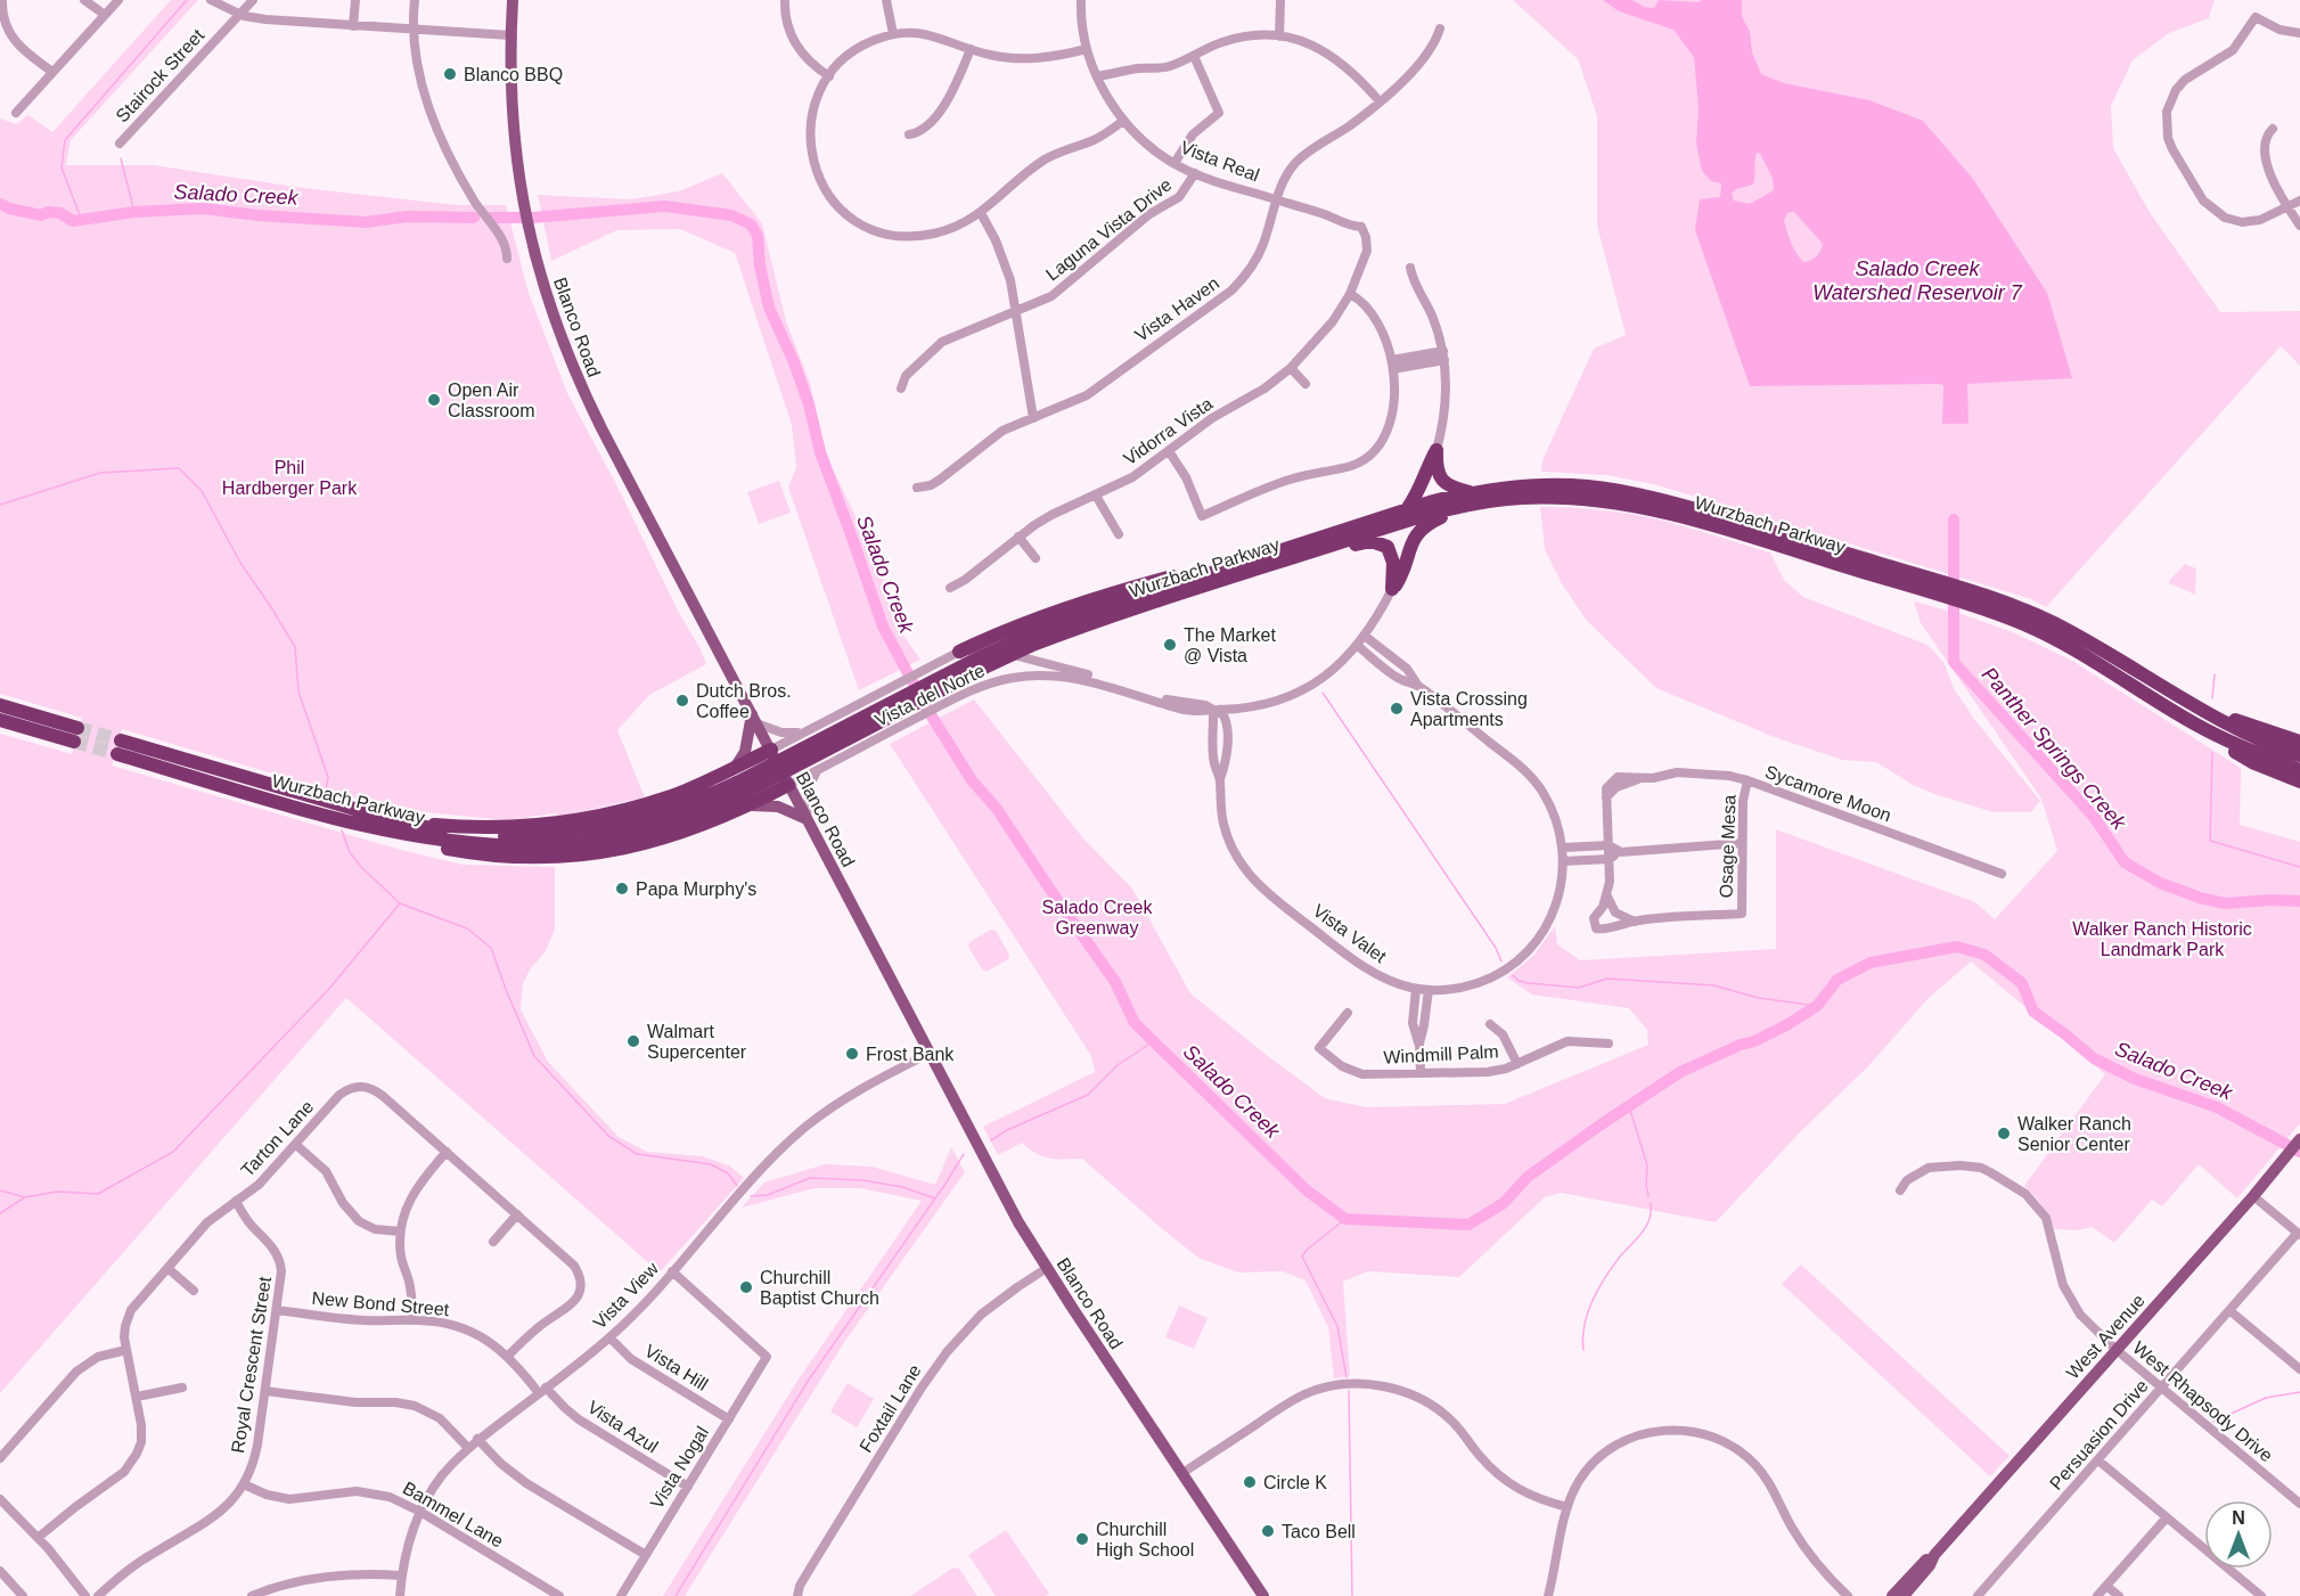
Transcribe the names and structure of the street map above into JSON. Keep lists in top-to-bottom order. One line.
{"streets":{"highway":["Wurzbach Parkway"],"main road":["Blanco Road","West Avenue"],"street":["Stairock Street","Vista Real","Laguna Vista Drive","Vista Haven","Vidorra Vista","Vista del Norte","Sycamore Moon","Osage Mesa","Vista Valet","Windmill Palm","Tarton Lane","Vista View","New Bond Street","Royal Crescent Street","Vista Hill","West Rhapsody Drive","Foxtail Lane","Vista Azul","Persuasion Drive","Vista Nogal","Bammel Lane"]},"crossings":[["Vista Real","Laguna Vista Drive"],["Vista Real","Vista Haven"],["Vista Real","Vidorra Vista"],["Blanco Road","Vista del Norte"],["Blanco Road","Vista View"],["Blanco Road","Foxtail Lane"],["Vista del Norte","Vista Valet"],["Sycamore Moon","Osage Mesa"],["Tarton Lane","New Bond Street"],["Tarton Lane","Royal Crescent Street"],["Vista View","New Bond Street"],["Vista View","Vista Hill"],["Vista View","Vista Azul"],["Vista View","Vista Nogal"],["Vista View","Bammel Lane"],["New Bond Street","Royal Crescent Street"],["New Bond Street","Vista Azul"],["West Avenue","West Rhapsody Drive"],["Royal Crescent Street","Bammel Lane"],["Vista Hill","Vista Nogal"],["West Rhapsody Drive","Persuasion Drive"],["Vista Azul","Vista Nogal"]],"water":["Salado Creek","Salado Creek Watershed Reservoir 7","Panther Springs Creek"],"parks":["Phil Hardberger Park","Salado Creek Greenway","Walker Ranch Historic Landmark Park"],"places":["Blanco BBQ","Open Air Classroom","The Market @ Vista","Dutch Bros. Coffee","Vista Crossing Apartments","Papa Murphy's","Walmart Supercenter","Frost Bank","Walker Ranch Senior Center","Churchill Baptist Church","Circle K","Taco Bell","Churchill High School"],"north":"top"}
